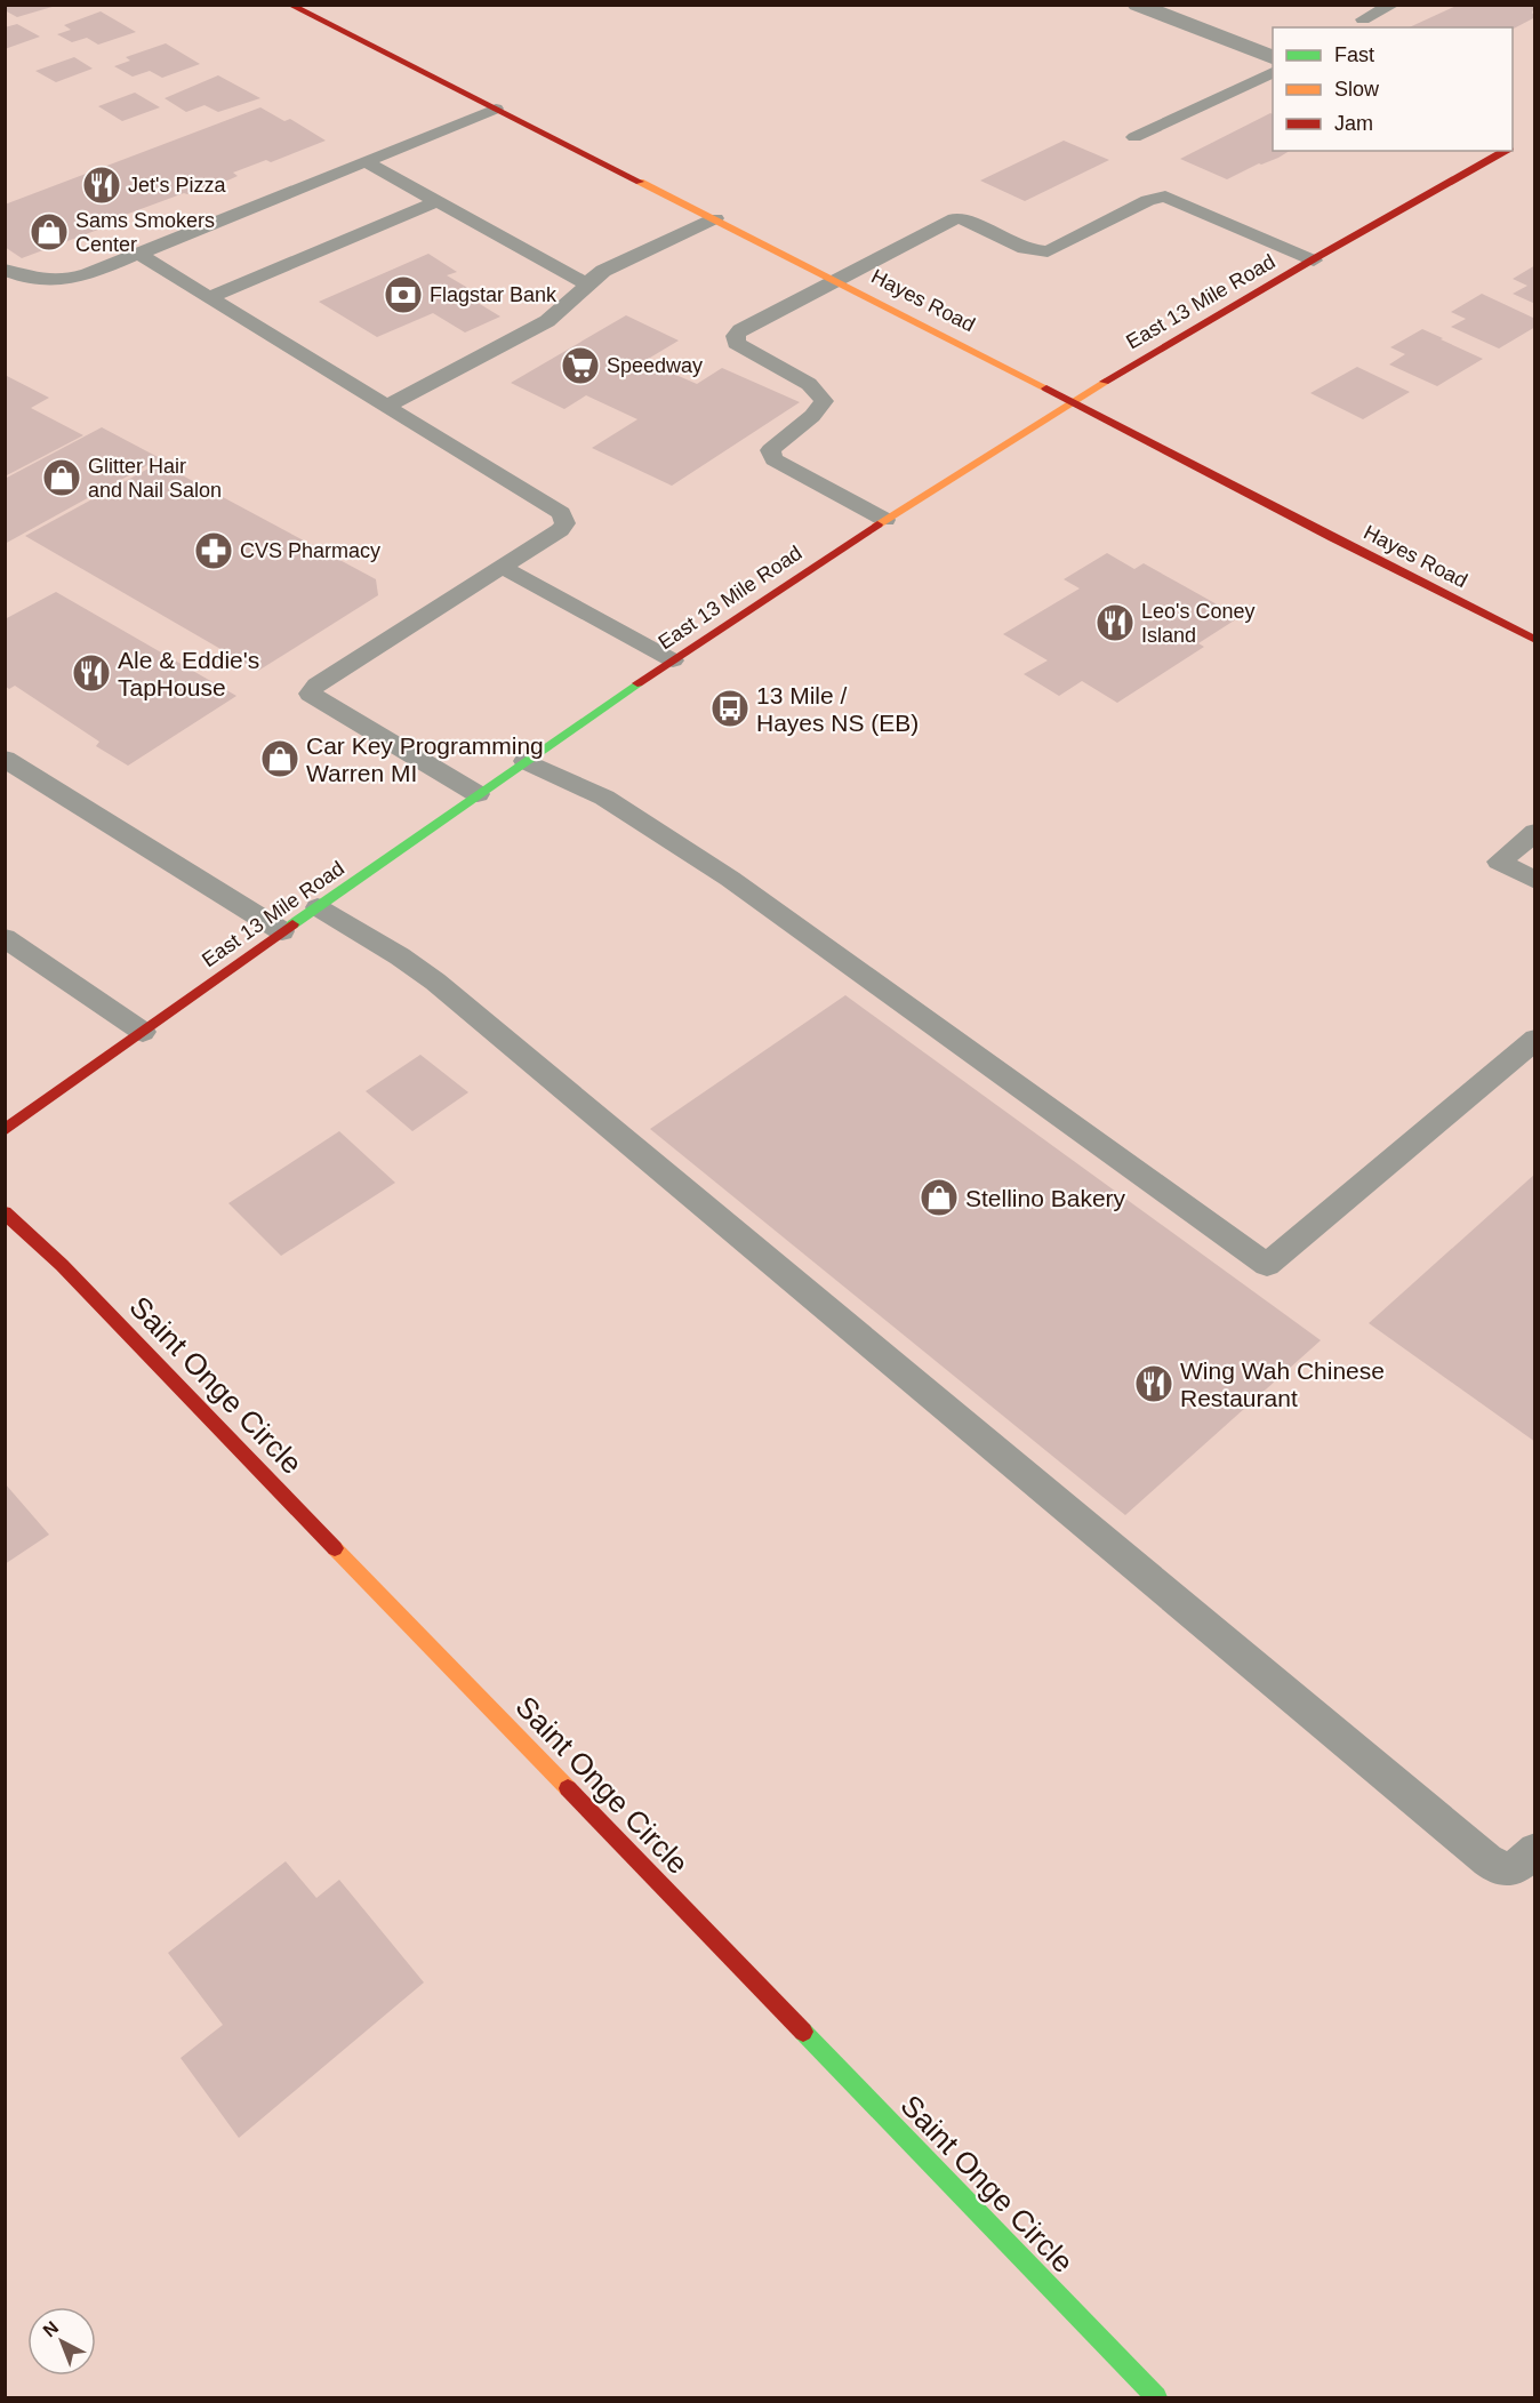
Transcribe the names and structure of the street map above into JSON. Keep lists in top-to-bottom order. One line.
{"streets":{"street":["Hayes Road","East 13 Mile Road","Saint Onge Circle"]},"crossings":[["Hayes Road","East 13 Mile Road"]],"places":{"restaurant":["Jet's Pizza","Leo's Coney Island","Ale & Eddie's TapHouse","Wing Wah Chinese Restaurant"],"shop":["Sams Smokers Center","Glitter Hair and Nail Salon","Car Key Programming Warren MI","Stellino Bakery"],"bank":["Flagstar Bank"],"supermarket":["Speedway"],"pharmacy":["CVS Pharmacy"],"bus stop":["13 Mile / Hayes NS (EB)"]},"legend":["Fast","Slow","Jam"],"north":"top left"}
